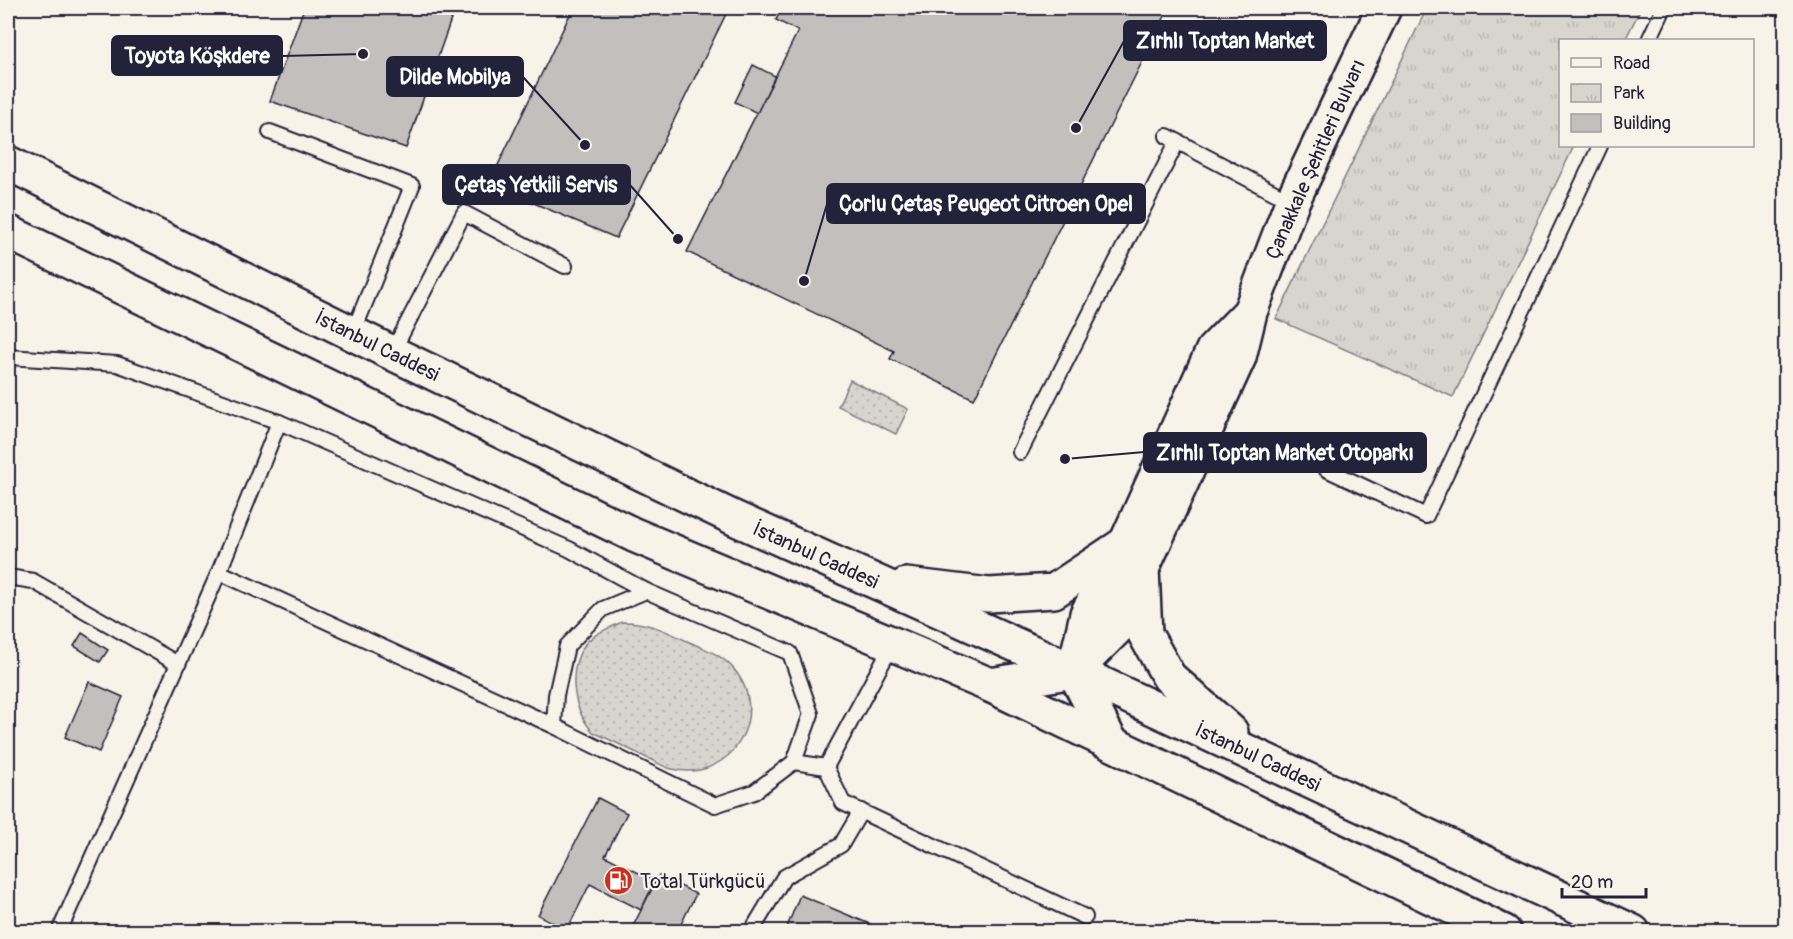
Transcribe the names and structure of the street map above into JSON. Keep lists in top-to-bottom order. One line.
{"streets":{"main road":["Çanakkale Şehitleri Bulvarı","İstanbul Caddesi"]},"crossings":[["Çanakkale Şehitleri Bulvarı","İstanbul Caddesi"]],"places":{"other":["Toyota Köşkdere","Zırhlı Toptan Market","Dilde Mobilya","Çetaş Yetkili Servis","Çorlu Çetaş Peugeot Citroen Opel","Zırhlı Toptan Market Otoparkı"],"fuel station":["Total Türkgücü"]},"legend":["Road","Park","Building"],"scale_bar":"20 m"}
